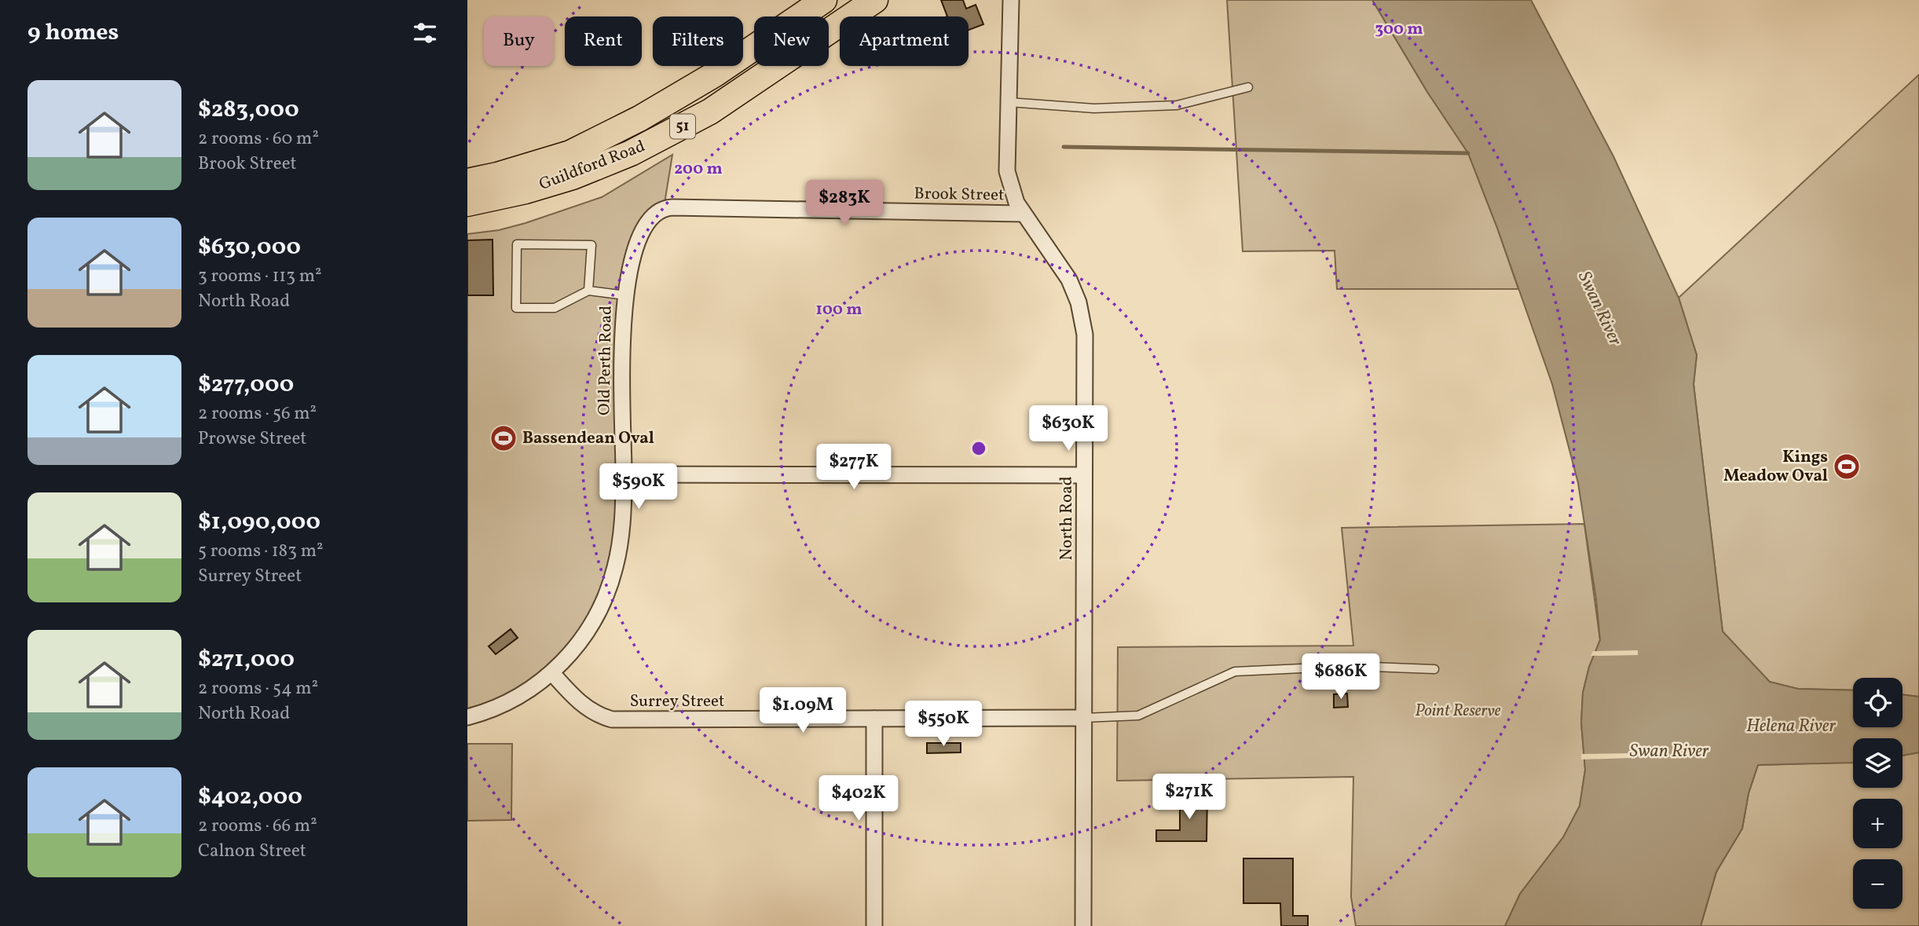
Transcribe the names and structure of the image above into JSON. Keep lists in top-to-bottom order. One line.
{"streets":{"highway":["51","Guildford Road"],"street":["Brook Street","Old Perth Road","North Road","Surrey Street"]},"crossings":[["Brook Street","Old Perth Road"],["Brook Street","North Road"],["Old Perth Road","Surrey Street"],["North Road","Surrey Street"]],"water":["Swan River","Helena River"],"parks":["Point Reserve"],"places":{"sports":["Bassendean Oval","Kings Meadow Oval"]},"page":{"heading":"9 homes","chip":["Buy","Rent","Filters","New","Apartment"],"list":[{"name":"$283,000","note":"2 rooms · 60 m² · Brook Street"},{"name":"$630,000","note":"3 rooms · 113 m² · North Road"},{"name":"$277,000","note":"2 rooms · 56 m² · Prowse Street"},{"name":"$1,090,000","note":"5 rooms · 183 m² · Surrey Street"},{"name":"$271,000","note":"2 rooms · 54 m² · North Road"},{"name":"$402,000","note":"2 rooms · 66 m² · Calnon Street"}],"price":["$283K","$630K","$277K","$590K","$686K","$1.09M","$550K","$271K","$402K"],"map_buttons":["+","−"]},"rings":["300 m","200 m","100 m"]}
